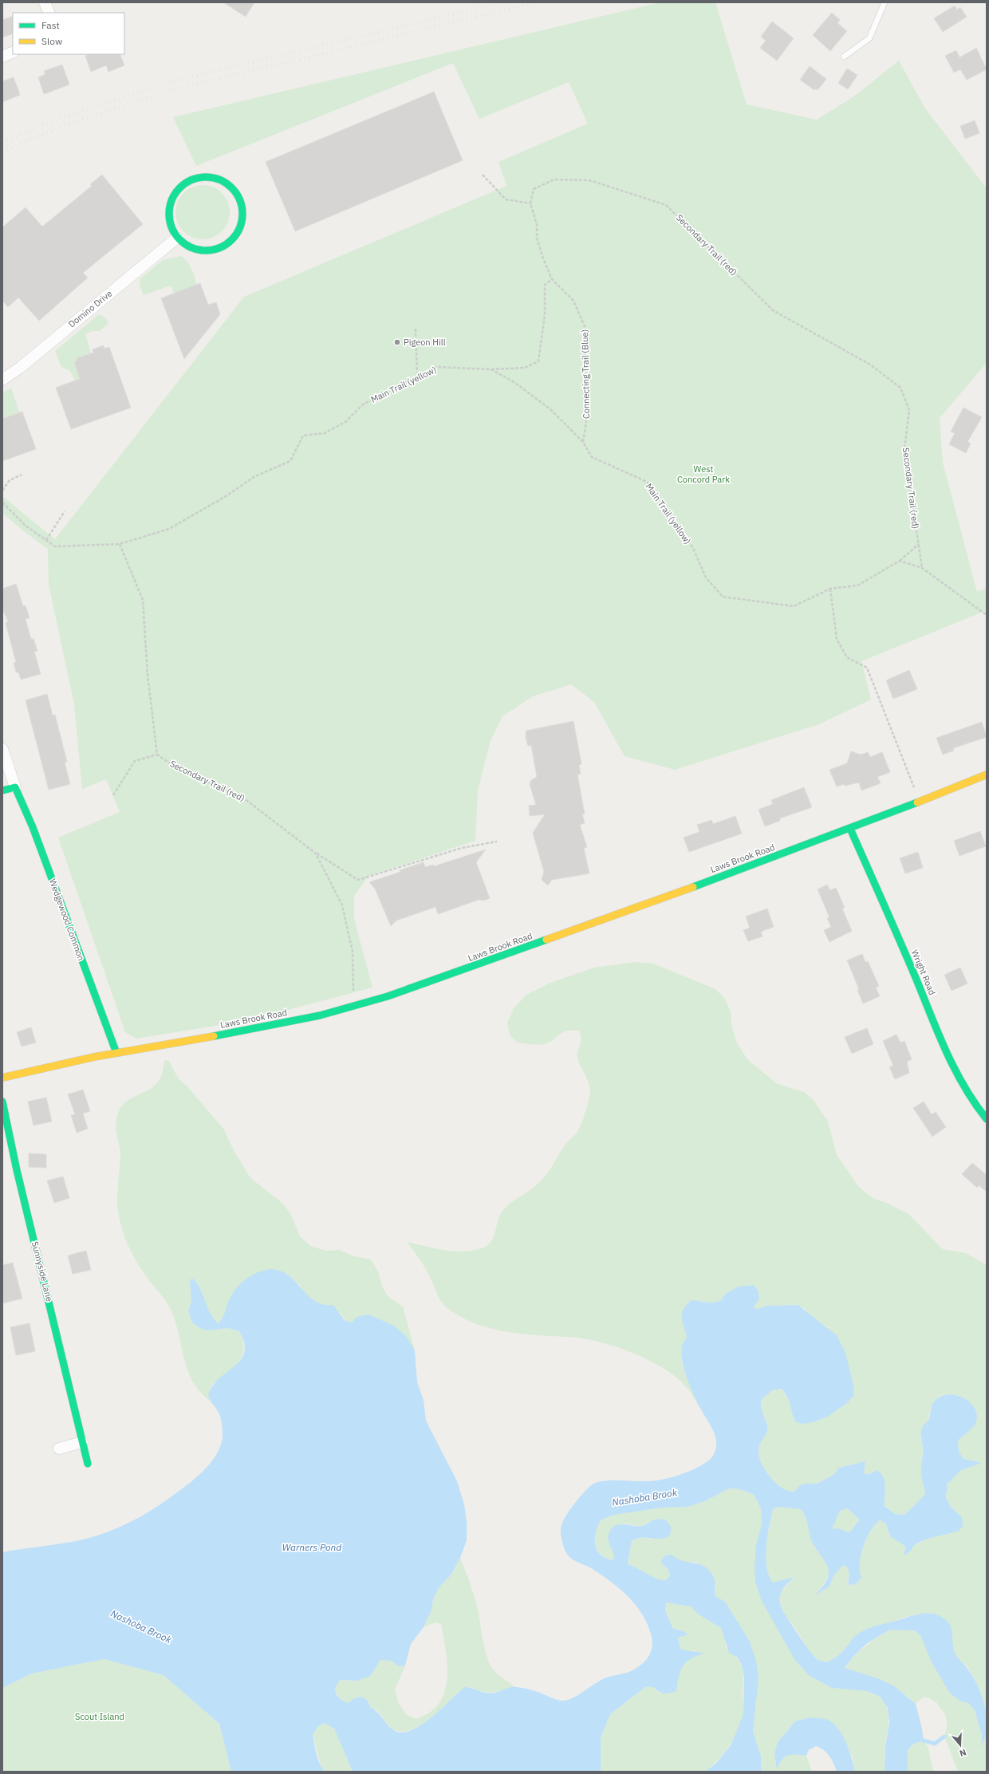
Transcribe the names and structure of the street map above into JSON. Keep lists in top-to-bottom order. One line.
{"streets":{"street":["Domino Drive","Laws Brook Road","Wedgewood Common","Wright Road","Sunnyside Lane"],"path":["Secondary Trail (red)","Connecting Trail (Blue)","Main Trail (yellow)"]},"crossings":[["Secondary Trail (red)","Main Trail (yellow)"],["Secondary Trail (red)","Laws Brook Road"],["Connecting Trail (Blue)","Main Trail (yellow)"],["Laws Brook Road","Wedgewood Common"],["Laws Brook Road","Wright Road"]],"water":["Nashoba Brook","Warners Pond"],"parks":["West Concord Park","Scout Island"],"places":["Pigeon Hill"],"legend":["Fast","Slow"],"north":"bottom"}
